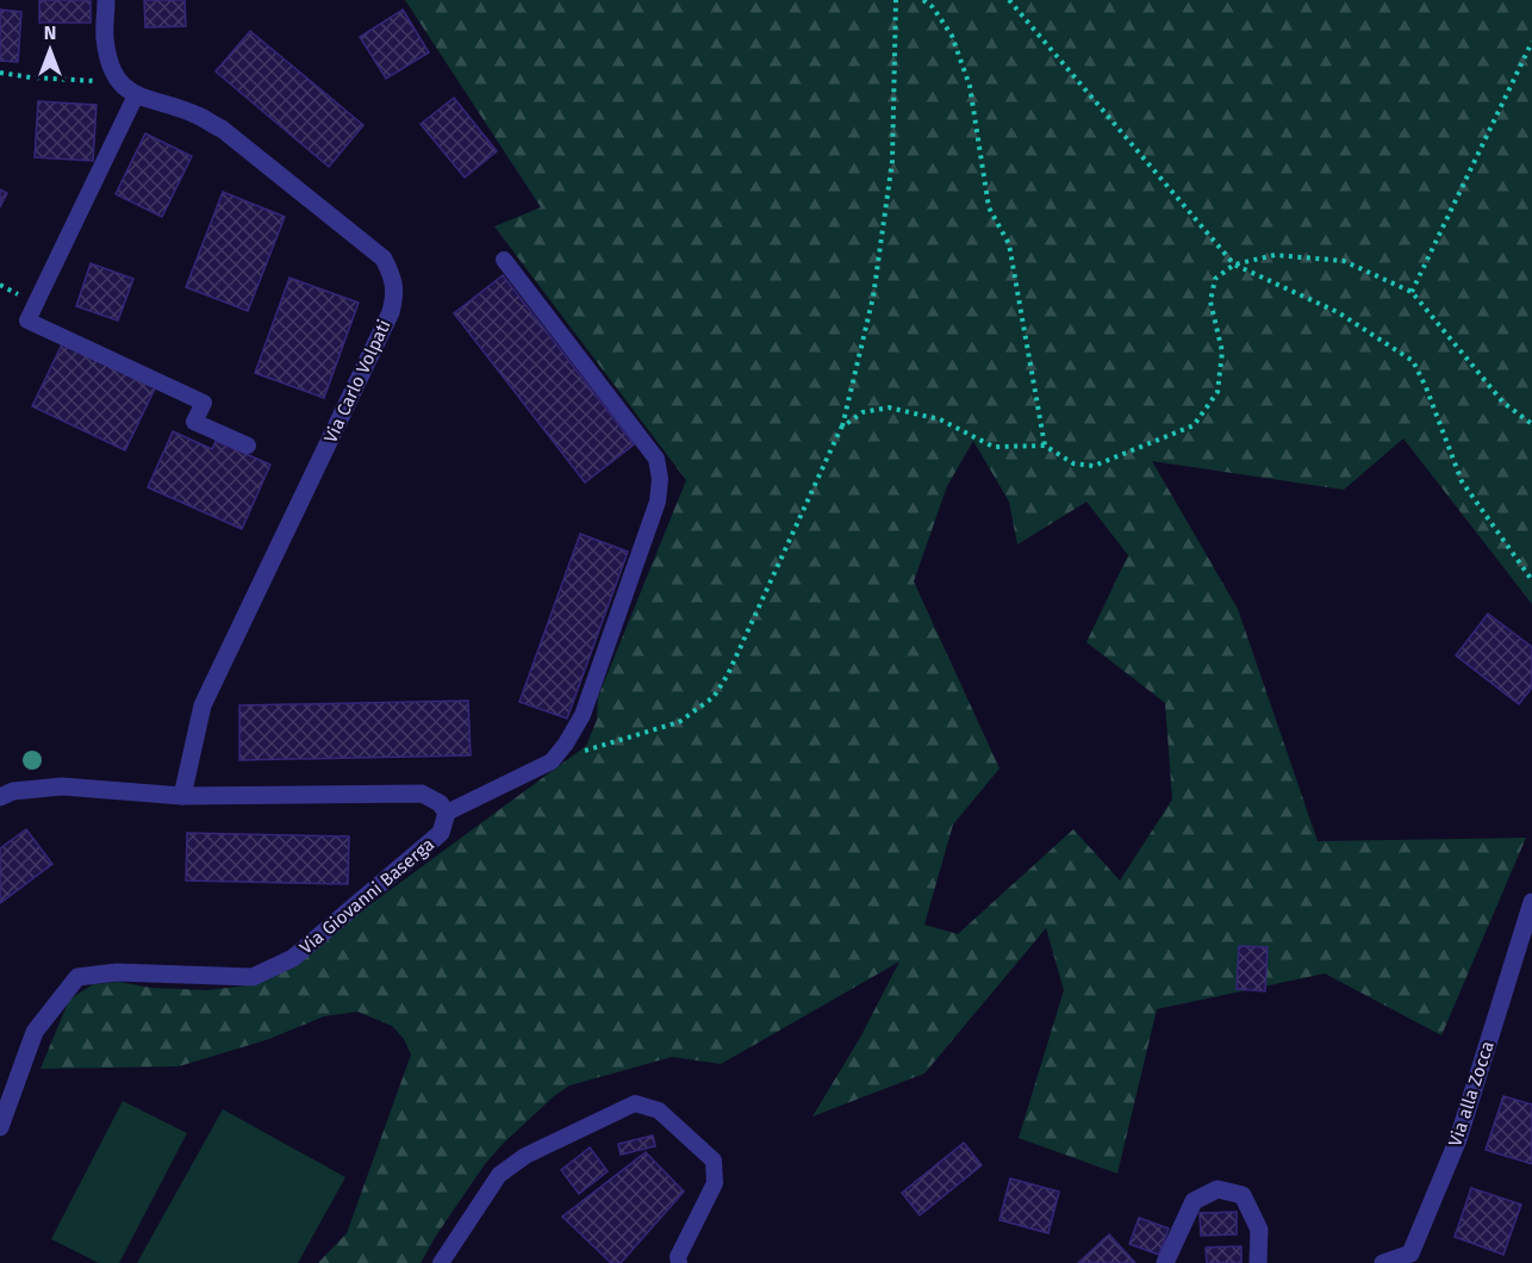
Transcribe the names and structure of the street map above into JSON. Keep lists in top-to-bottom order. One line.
{"streets":{"street":["Via Carlo Volpati","Via Giovanni Baserga","Via alla Zocca"]},"north":"top"}
